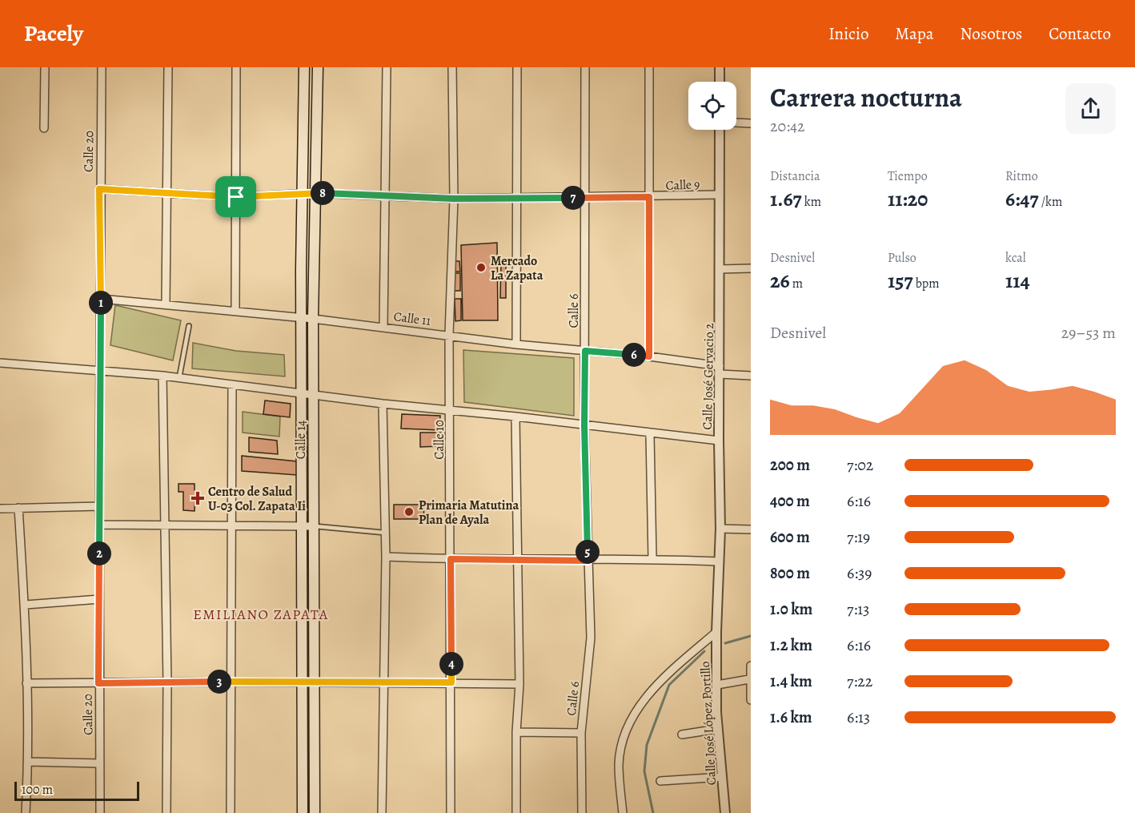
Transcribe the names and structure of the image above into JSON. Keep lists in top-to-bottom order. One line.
{"streets":{"main road":["Calle 14"],"street":["Calle 20","Calle 9","Calle 6","Calle 11","Calle José Gervacio 2","Calle 10","Calle José López Portillo"]},"crossings":[["Calle 20","Calle 9"],["Calle 20","Calle 11"],["Calle 9","Calle 6"],["Calle 9","Calle José Gervacio 2"],["Calle 9","Calle 14"],["Calle 9","Calle 10"],["Calle 6","Calle 11"],["Calle 11","Calle José Gervacio 2"],["Calle 11","Calle 14"],["Calle 11","Calle 10"],["Calle José Gervacio 2","Calle José López Portillo"]],"districts":["EMILIANO ZAPATA"],"places":{"other":["Mercado La Zapata","Primaria Matutina Plan de Ayala"],"health":["Centro de Salud U-03 Col. Zapata Ii"]},"scale_bar":"100 m","page":{"header":"Pacely","nav":["Inicio","Mapa","Nosotros","Contacto"],"heading":["Carrera nocturna","20:42"],"stats":[["Distancia","1.67 km"],["Tiempo","11:20"],["Ritmo","6:47 /km"],["Desnivel","26 m"],["Pulso","157 bpm"],["kcal","114"]],"pins":["8","7","1","6","5","2","4","3"],"chart":["Desnivel","29–53 m"],"list":[{"name":"200 m","note":"7:02"},{"name":"400 m","note":"6:16"},{"name":"600 m","note":"7:19"},{"name":"800 m","note":"6:39"},{"name":"1.0 km","note":"7:13"},{"name":"1.2 km","note":"6:16"},{"name":"1.4 km","note":"7:22"},{"name":"1.6 km","note":"6:13"}],"scale":"100 m"}}
